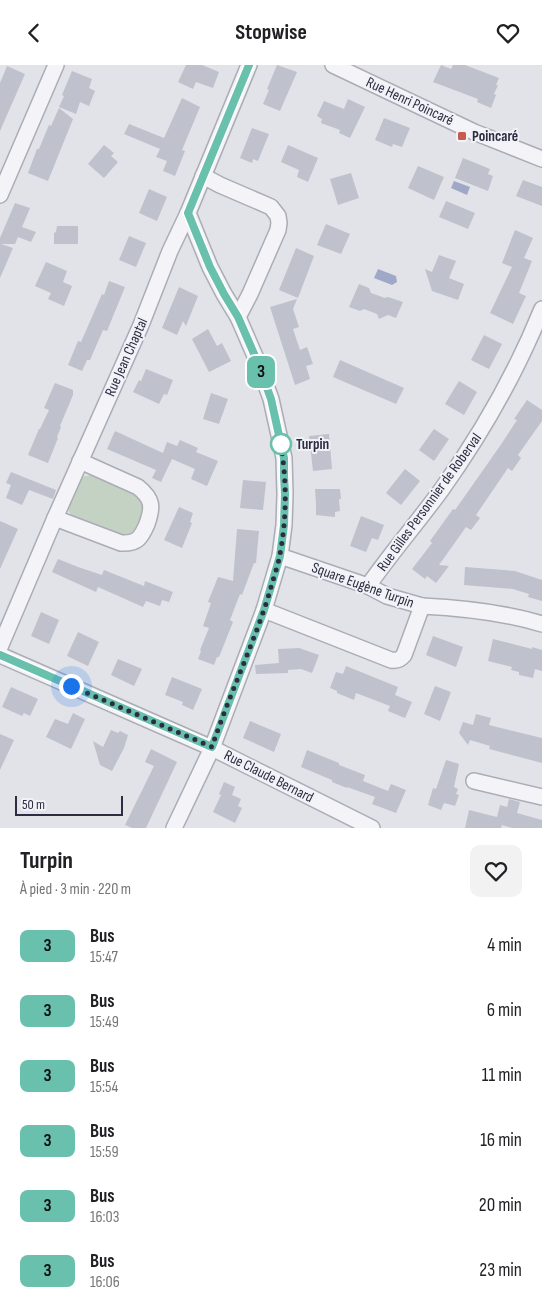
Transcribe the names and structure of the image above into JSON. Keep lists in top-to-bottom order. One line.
{"streets":{"street":["Rue Henri Poincaré","Rue Jean Chaptal","Rue Gilles Personnier de Roberval","Square Eugène Turpin","Rue Claude Bernard"]},"crossings":[["Rue Gilles Personnier de Roberval","Square Eugène Turpin"]],"places":{"transit":["Poincaré"],"other":["Turpin"]},"lines":["bus line 3"],"scale_bar":"50 m","page":{"header":"Stopwise","on_map":"3","scale":"50 m","heading":["Turpin","À pied · 3 min · 220 m"],"list":[{"mark":"3","name":"Bus","note":"15:47","value":"4 min"},{"mark":"3","name":"Bus","note":"15:49","value":"6 min"},{"mark":"3","name":"Bus","note":"15:54","value":"11 min"},{"mark":"3","name":"Bus","note":"15:59","value":"16 min"},{"mark":"3","name":"Bus","note":"16:03","value":"20 min"},{"mark":"3","name":"Bus","note":"16:06","value":"23 min"}]}}
